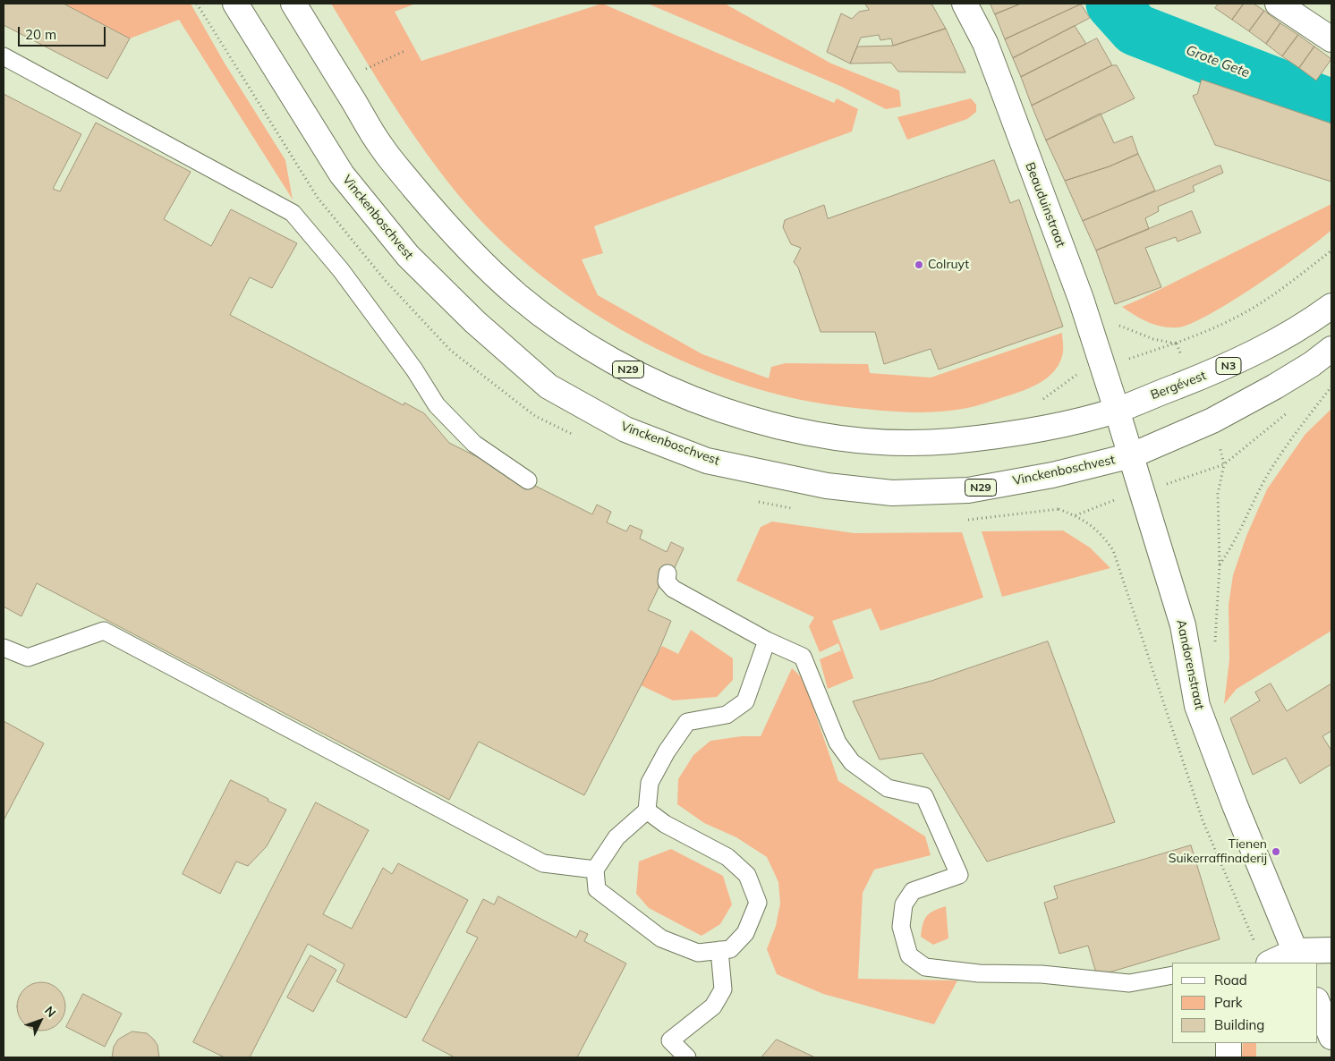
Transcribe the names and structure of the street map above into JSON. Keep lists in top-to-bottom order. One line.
{"streets":{"main road":["Beauduinstraat","Vinckenboschvest","N3","N29","Bergévest","Aandorenstraat"]},"crossings":[["Beauduinstraat","N29"],["Beauduinstraat","Bergévest"],["Beauduinstraat","Aandorenstraat"],["Vinckenboschvest","Aandorenstraat"],["N29","Bergévest"],["N29","Aandorenstraat"],["Bergévest","Aandorenstraat"]],"water":["Grote Gete"],"places":["Colruyt","Tienen Suikerraffinaderij"],"legend":["Road","Park","Building"],"scale_bar":"20 m","north":"top right"}
